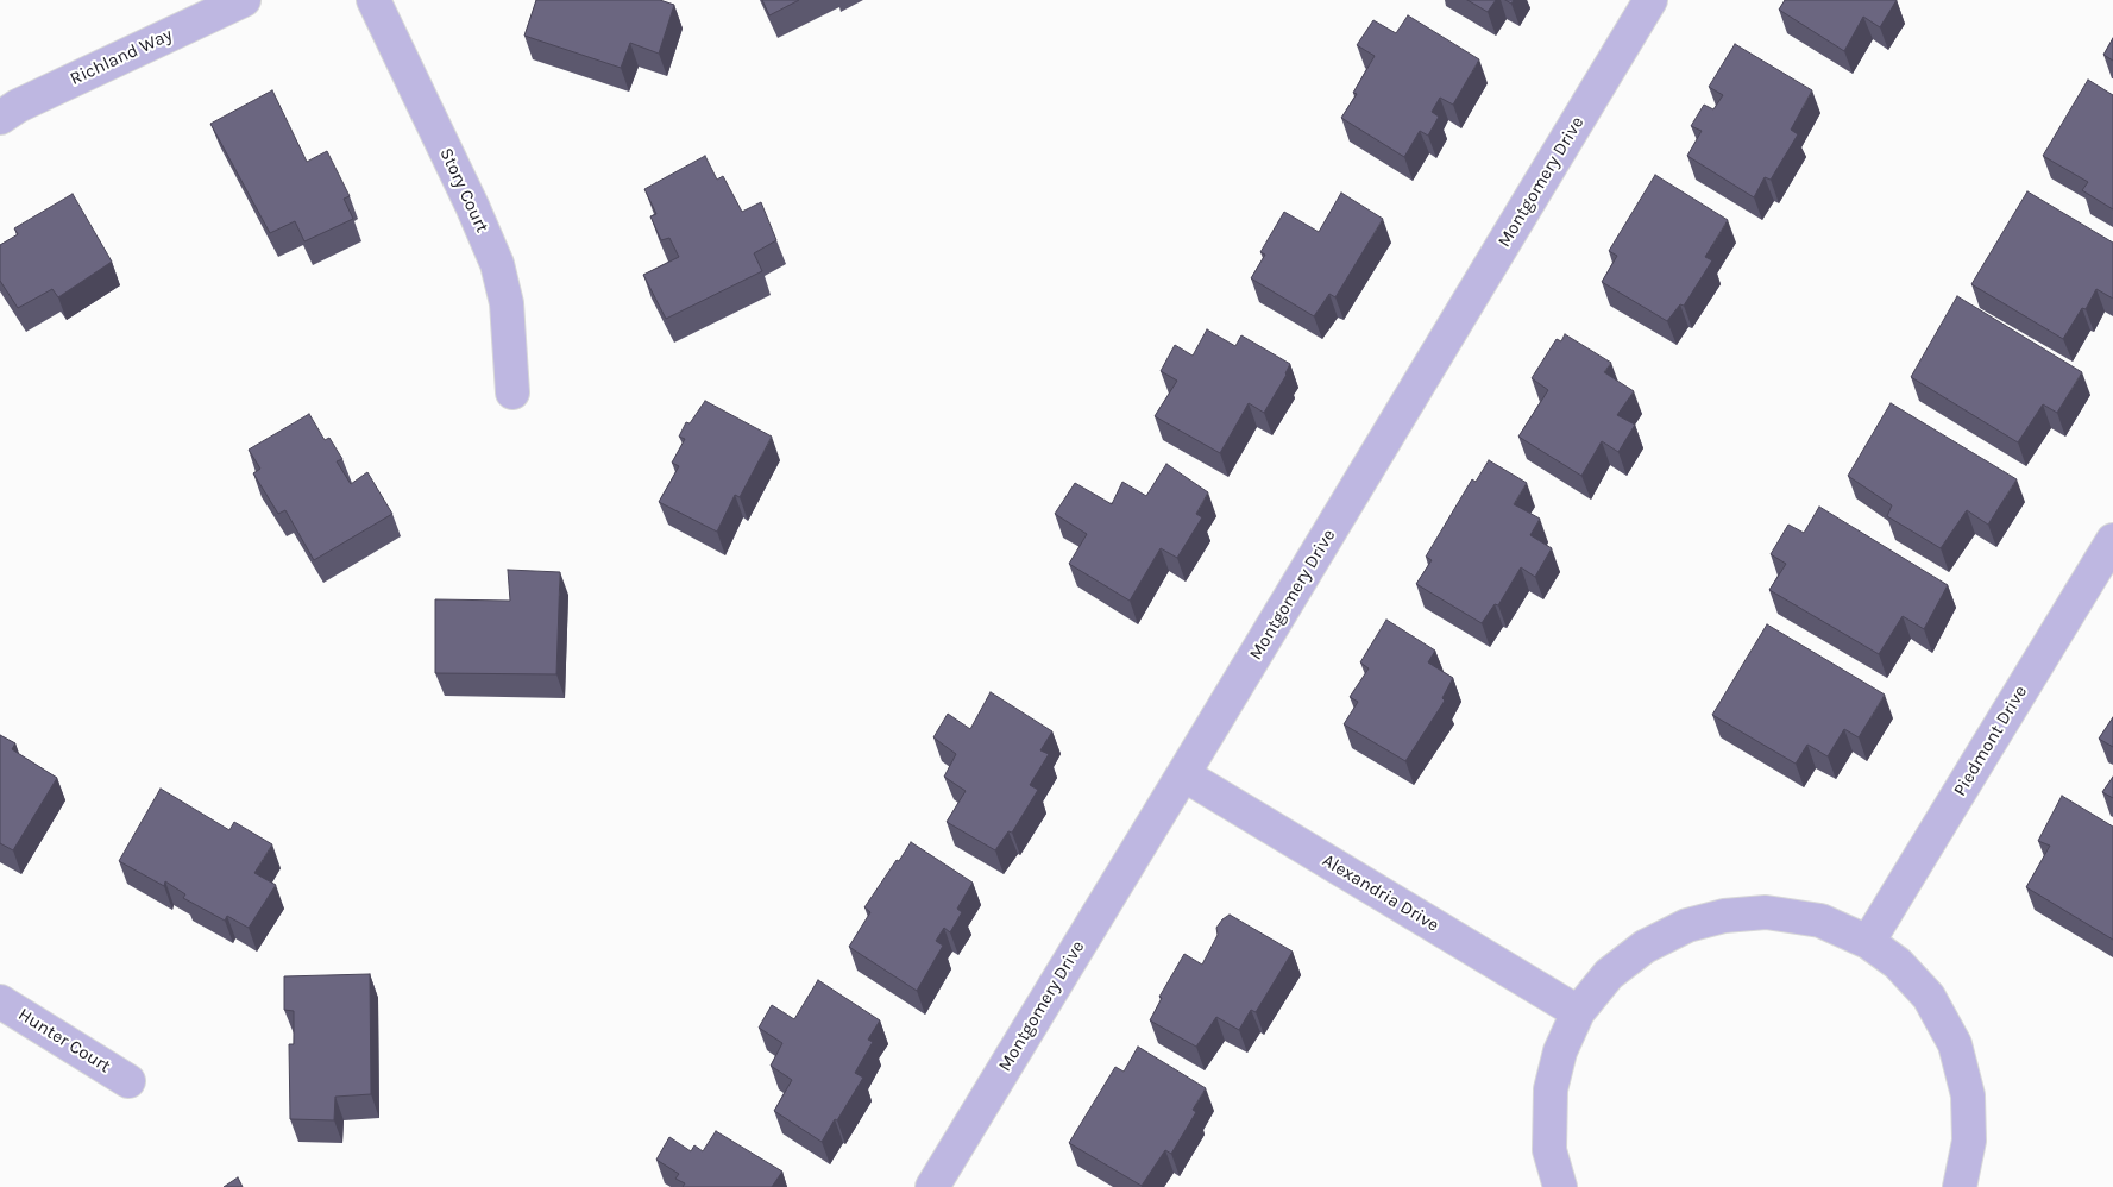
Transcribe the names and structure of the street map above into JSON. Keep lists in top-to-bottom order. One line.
{"streets":{"street":["Richland Way","Montgomery Drive","Story Court","Piedmont Drive","Alexandria Drive","Hunter Court"]},"crossings":[["Montgomery Drive","Alexandria Drive"]]}
